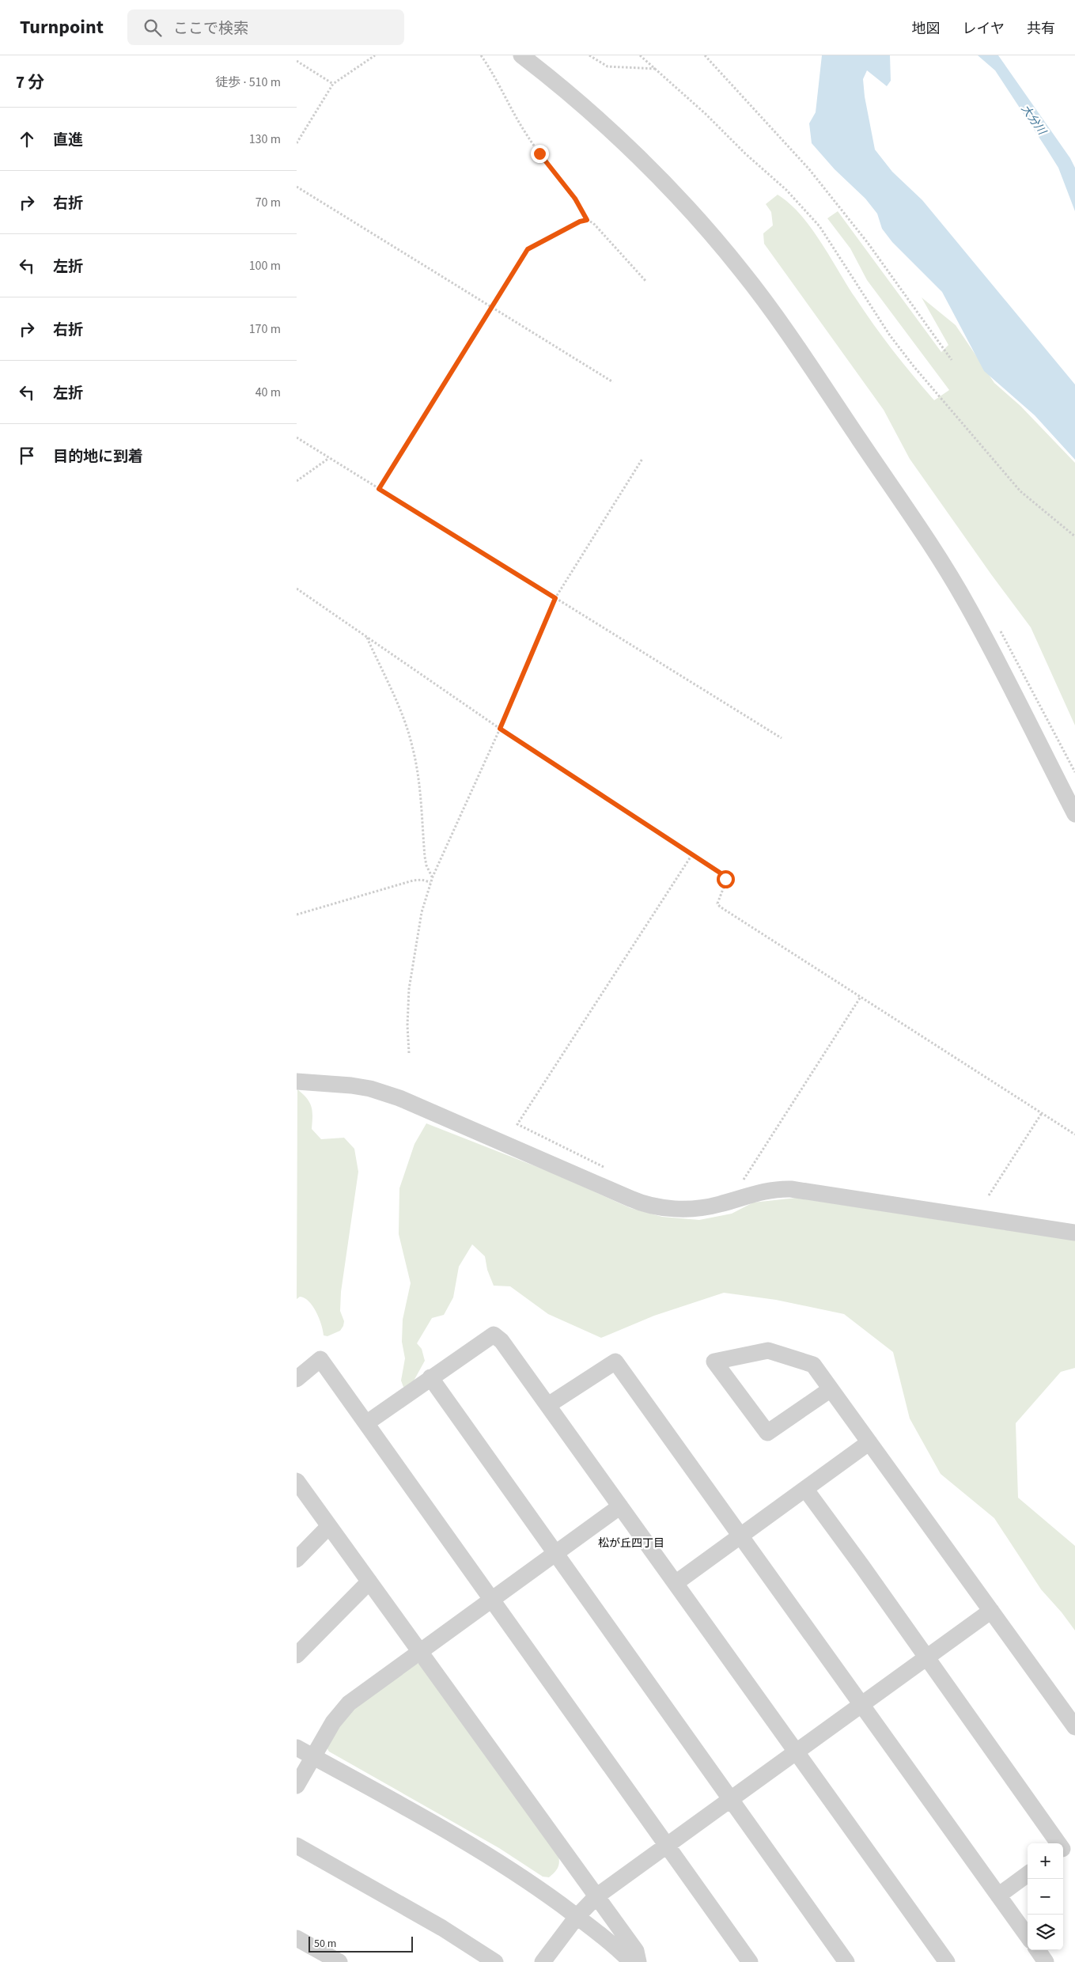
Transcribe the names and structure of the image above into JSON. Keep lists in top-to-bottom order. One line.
{"districts":["松が丘四丁目"],"water":["大分川"],"scale_bar":"50 m","page":{"header":"Turnpoint","search":"ここで検索","nav":["地図","レイヤ","共有"],"heading":["7 分","徒歩 · 510 m"],"list":[["直進","130 m"],["右折","70 m"],["左折","100 m"],["右折","170 m"],["左折","40 m"],"目的地に到着"],"map_buttons":["+","−"],"scale":"50 m"}}
